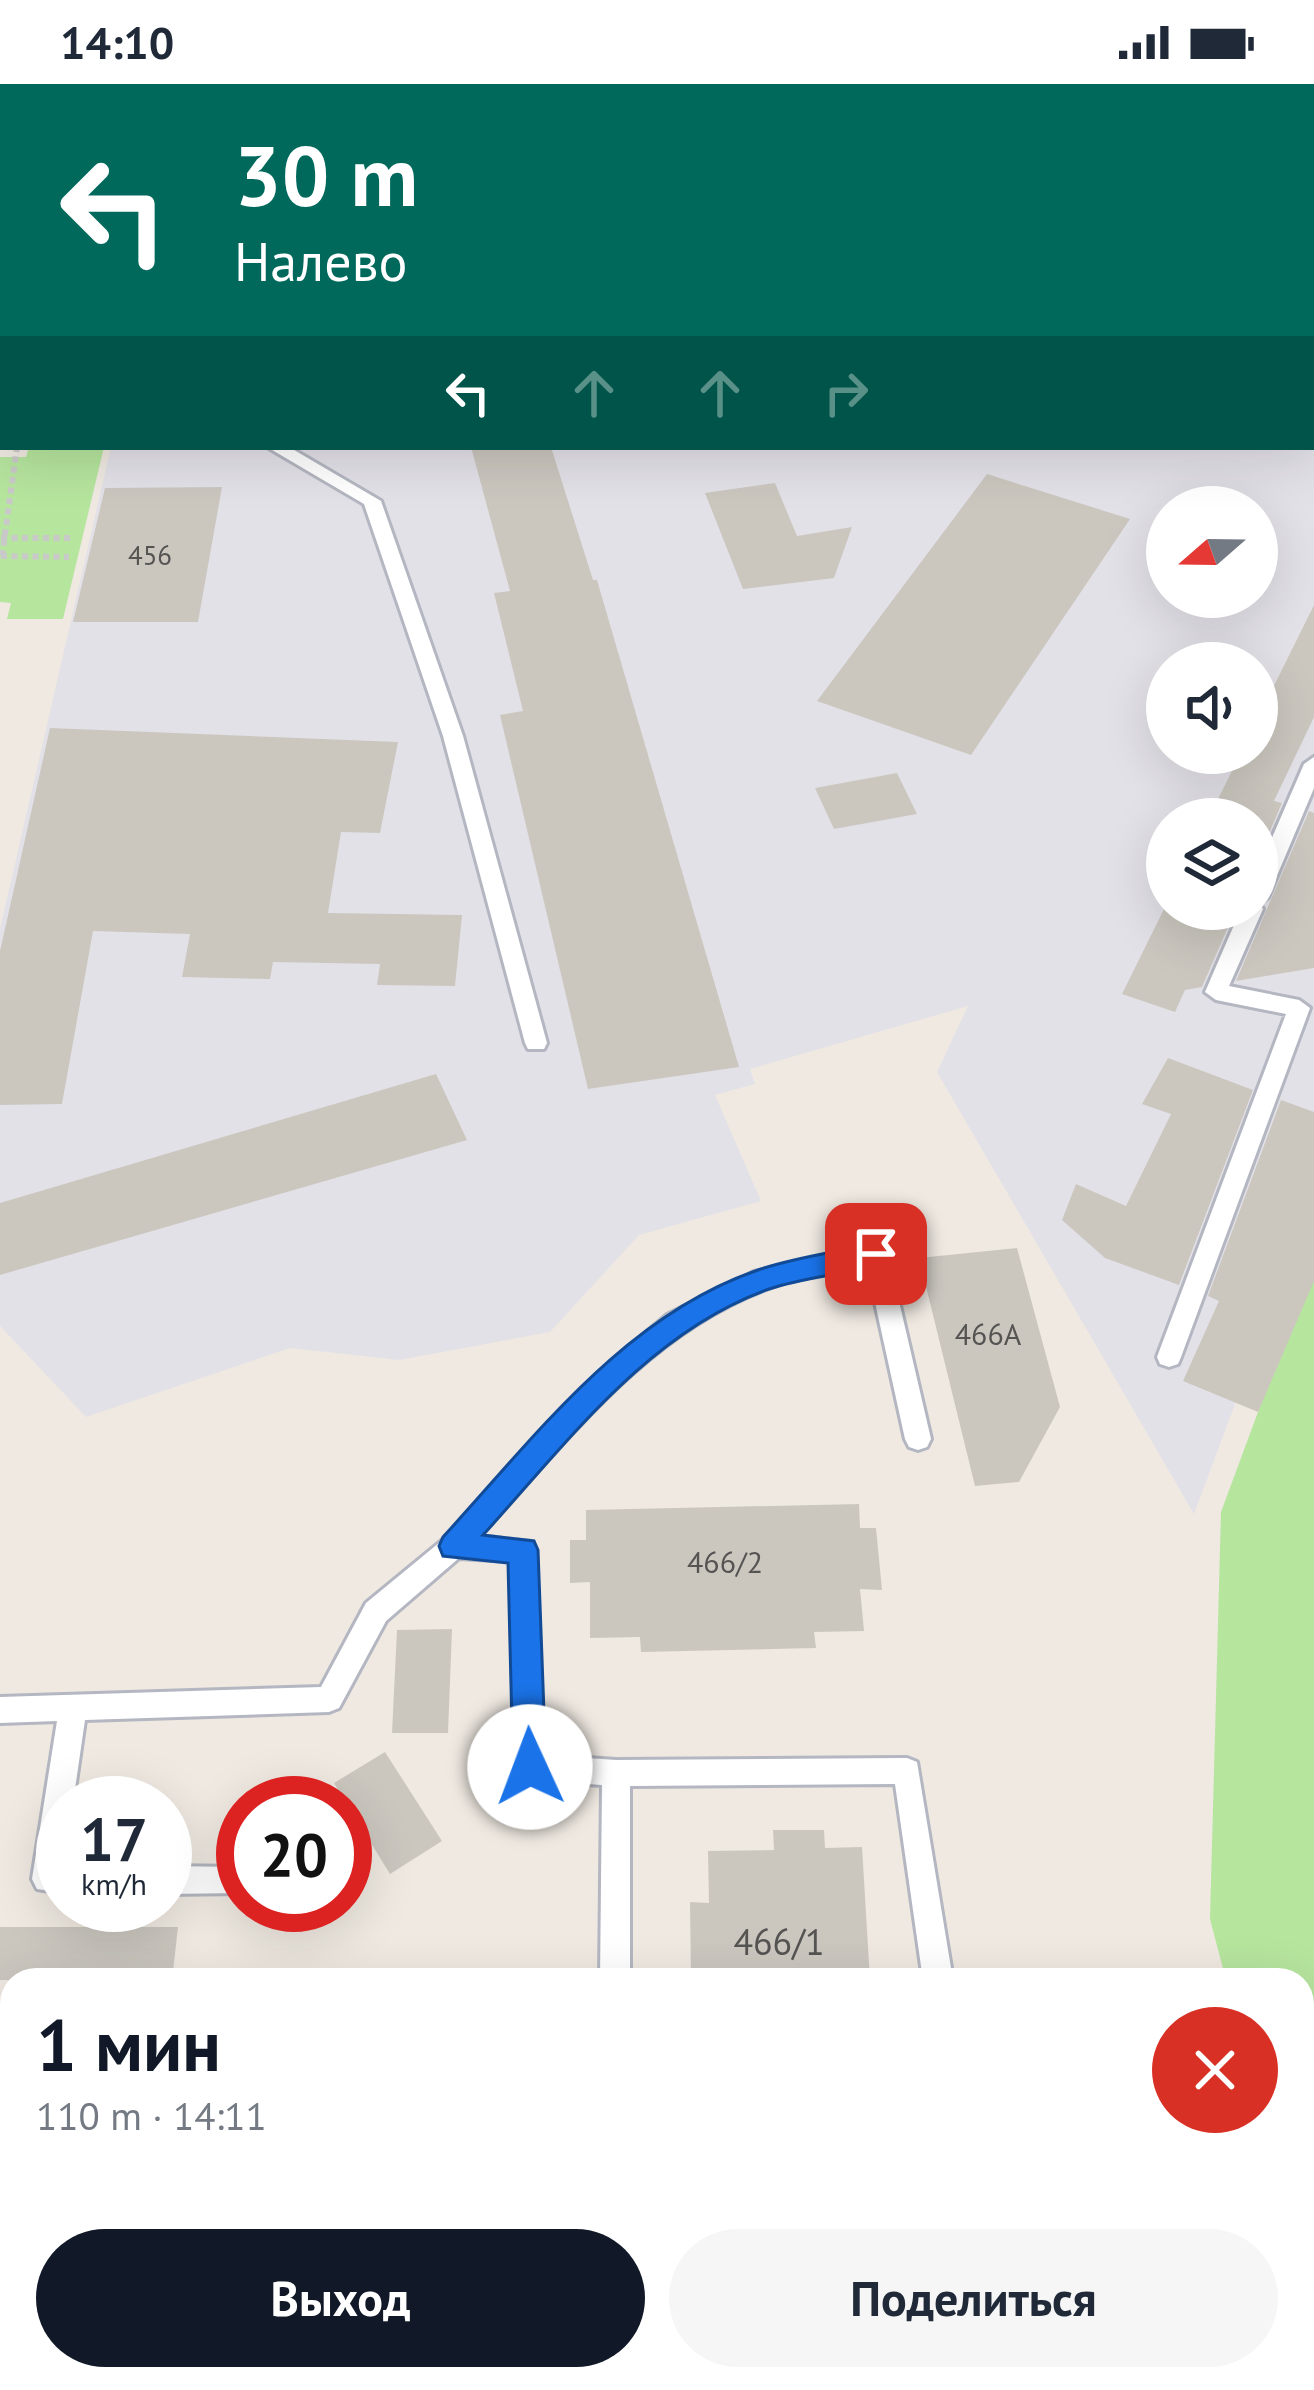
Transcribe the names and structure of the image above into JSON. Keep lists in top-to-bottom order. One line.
{"house_numbers":["456","466А","466/2","466/1"],"north":"left","page":{"status":"14:10","turn":["30 m","Налево"],"speed":"17 km/h","limit":"20","heading":["1 мин","110 m · 14:11"],"buttons":["Выход","Поделиться"]}}
